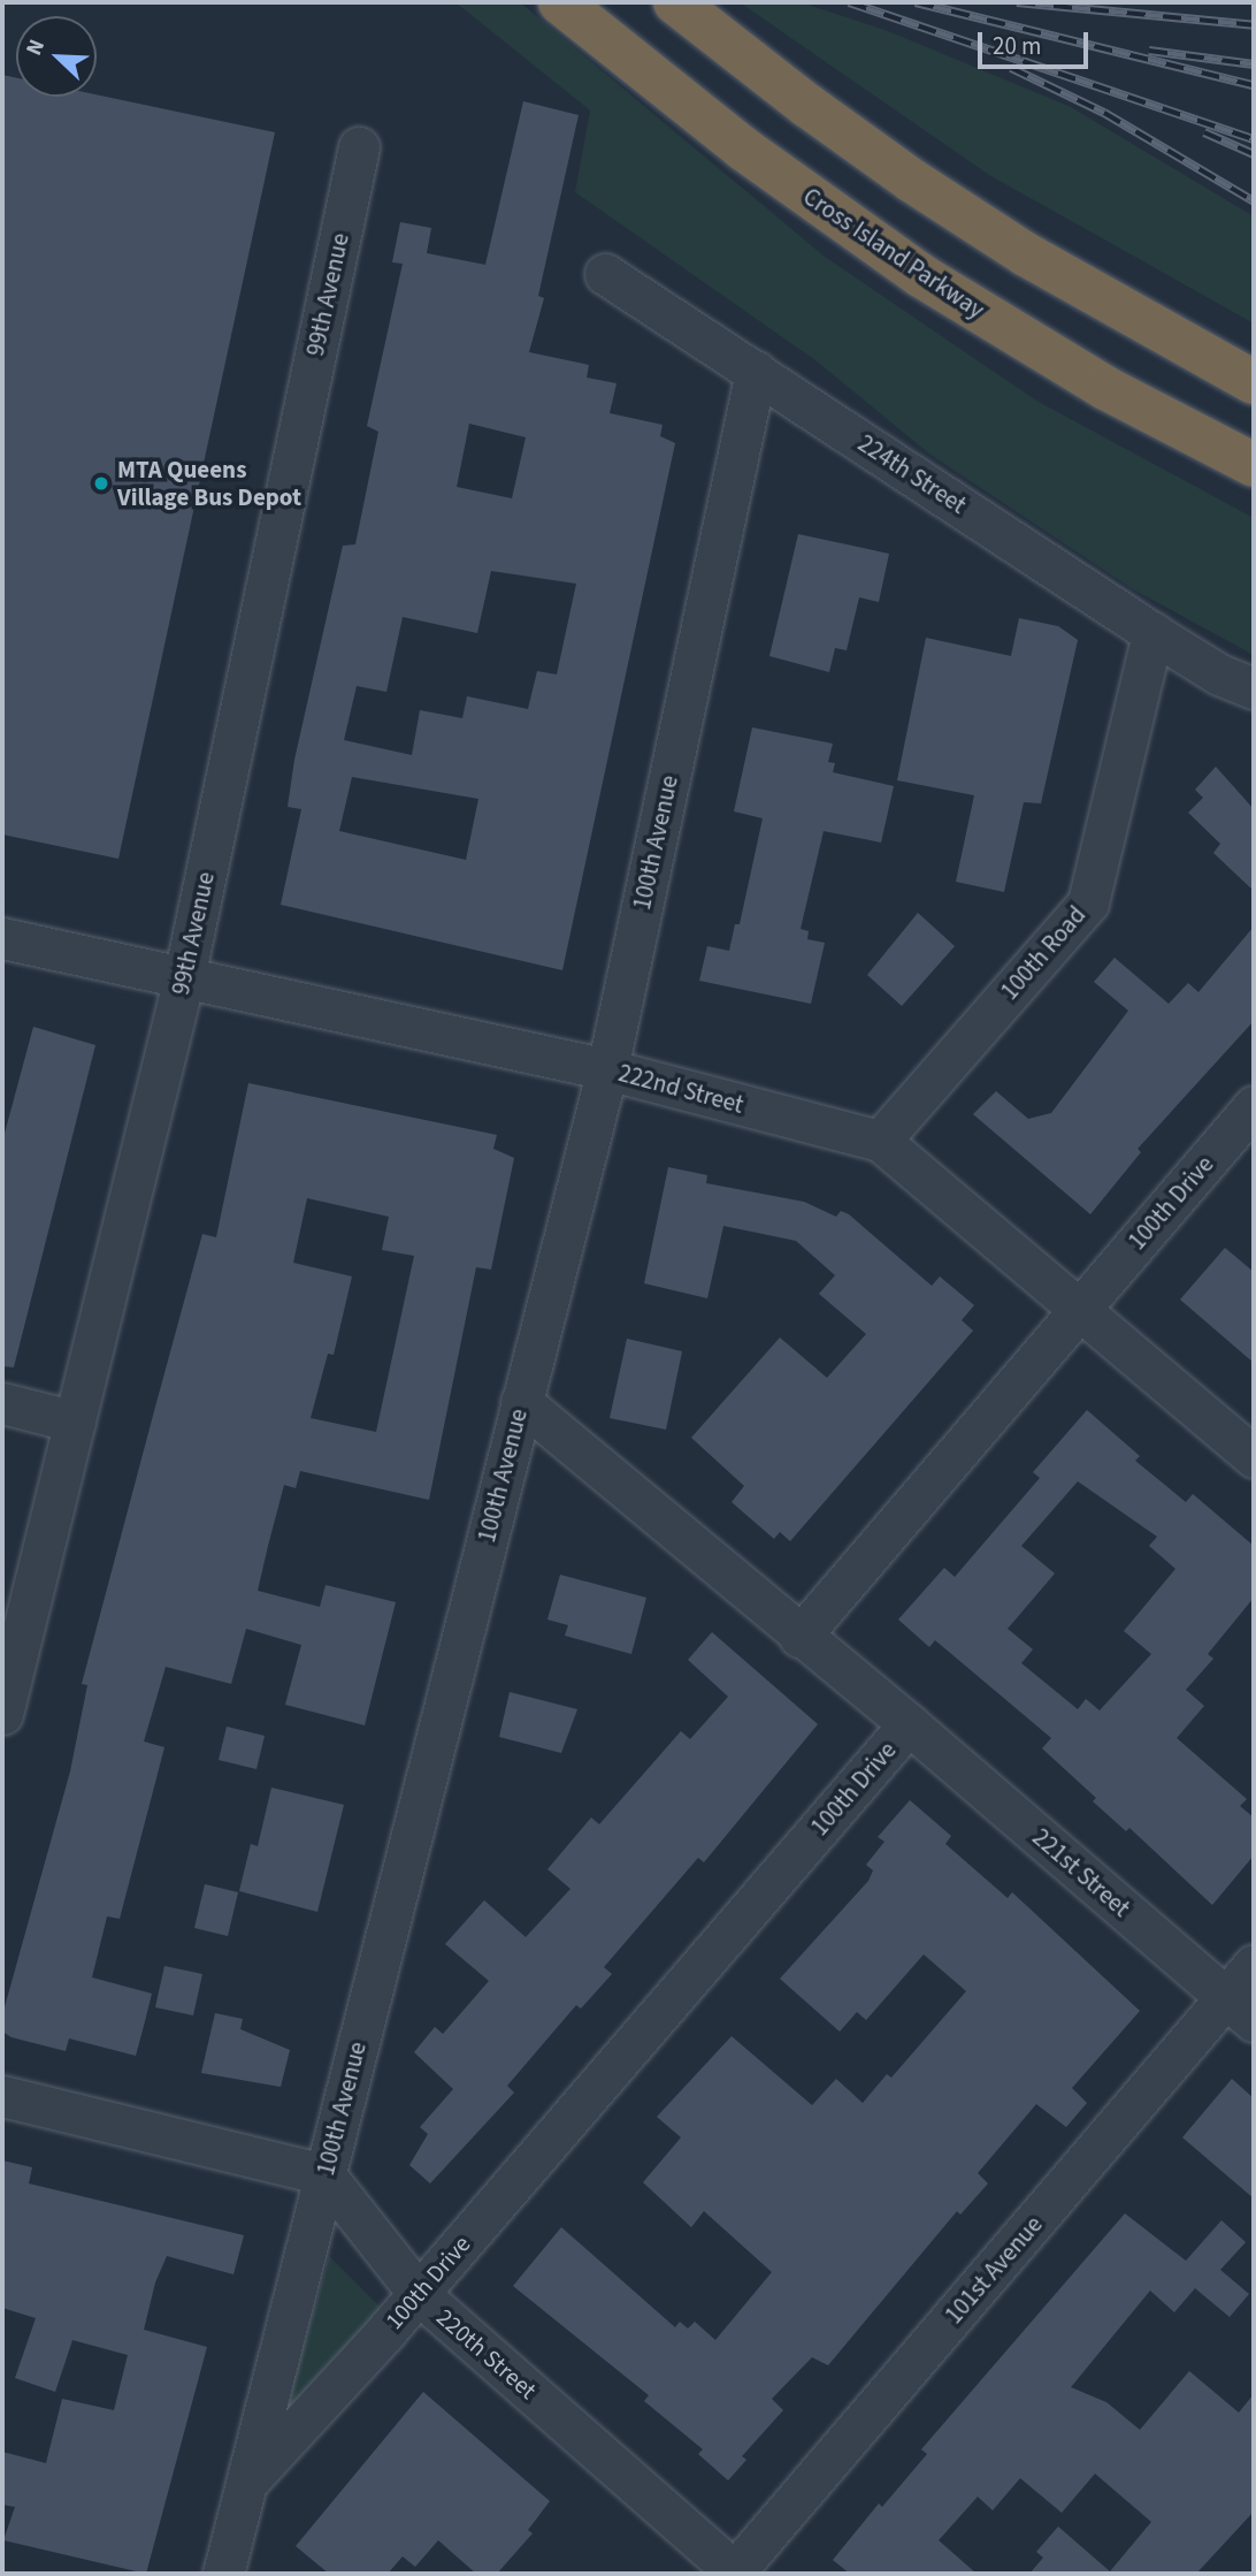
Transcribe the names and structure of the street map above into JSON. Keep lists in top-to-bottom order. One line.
{"streets":{"highway":["Cross Island Parkway"],"street":["99th Avenue","224th Street","100th Avenue","100th Road","222nd Street","100th Drive","221st Street","101st Avenue","220th Street"]},"crossings":[["99th Avenue","222nd Street"],["224th Street","100th Avenue"],["224th Street","100th Road"],["100th Avenue","222nd Street"],["100th Avenue","100th Drive"],["100th Avenue","220th Street"],["100th Road","222nd Street"],["222nd Street","100th Drive"],["100th Drive","221st Street"],["100th Drive","220th Street"],["221st Street","101st Avenue"],["101st Avenue","220th Street"]],"places":["MTA Queens Village Bus Depot"],"scale_bar":"20 m","north":"top left"}
